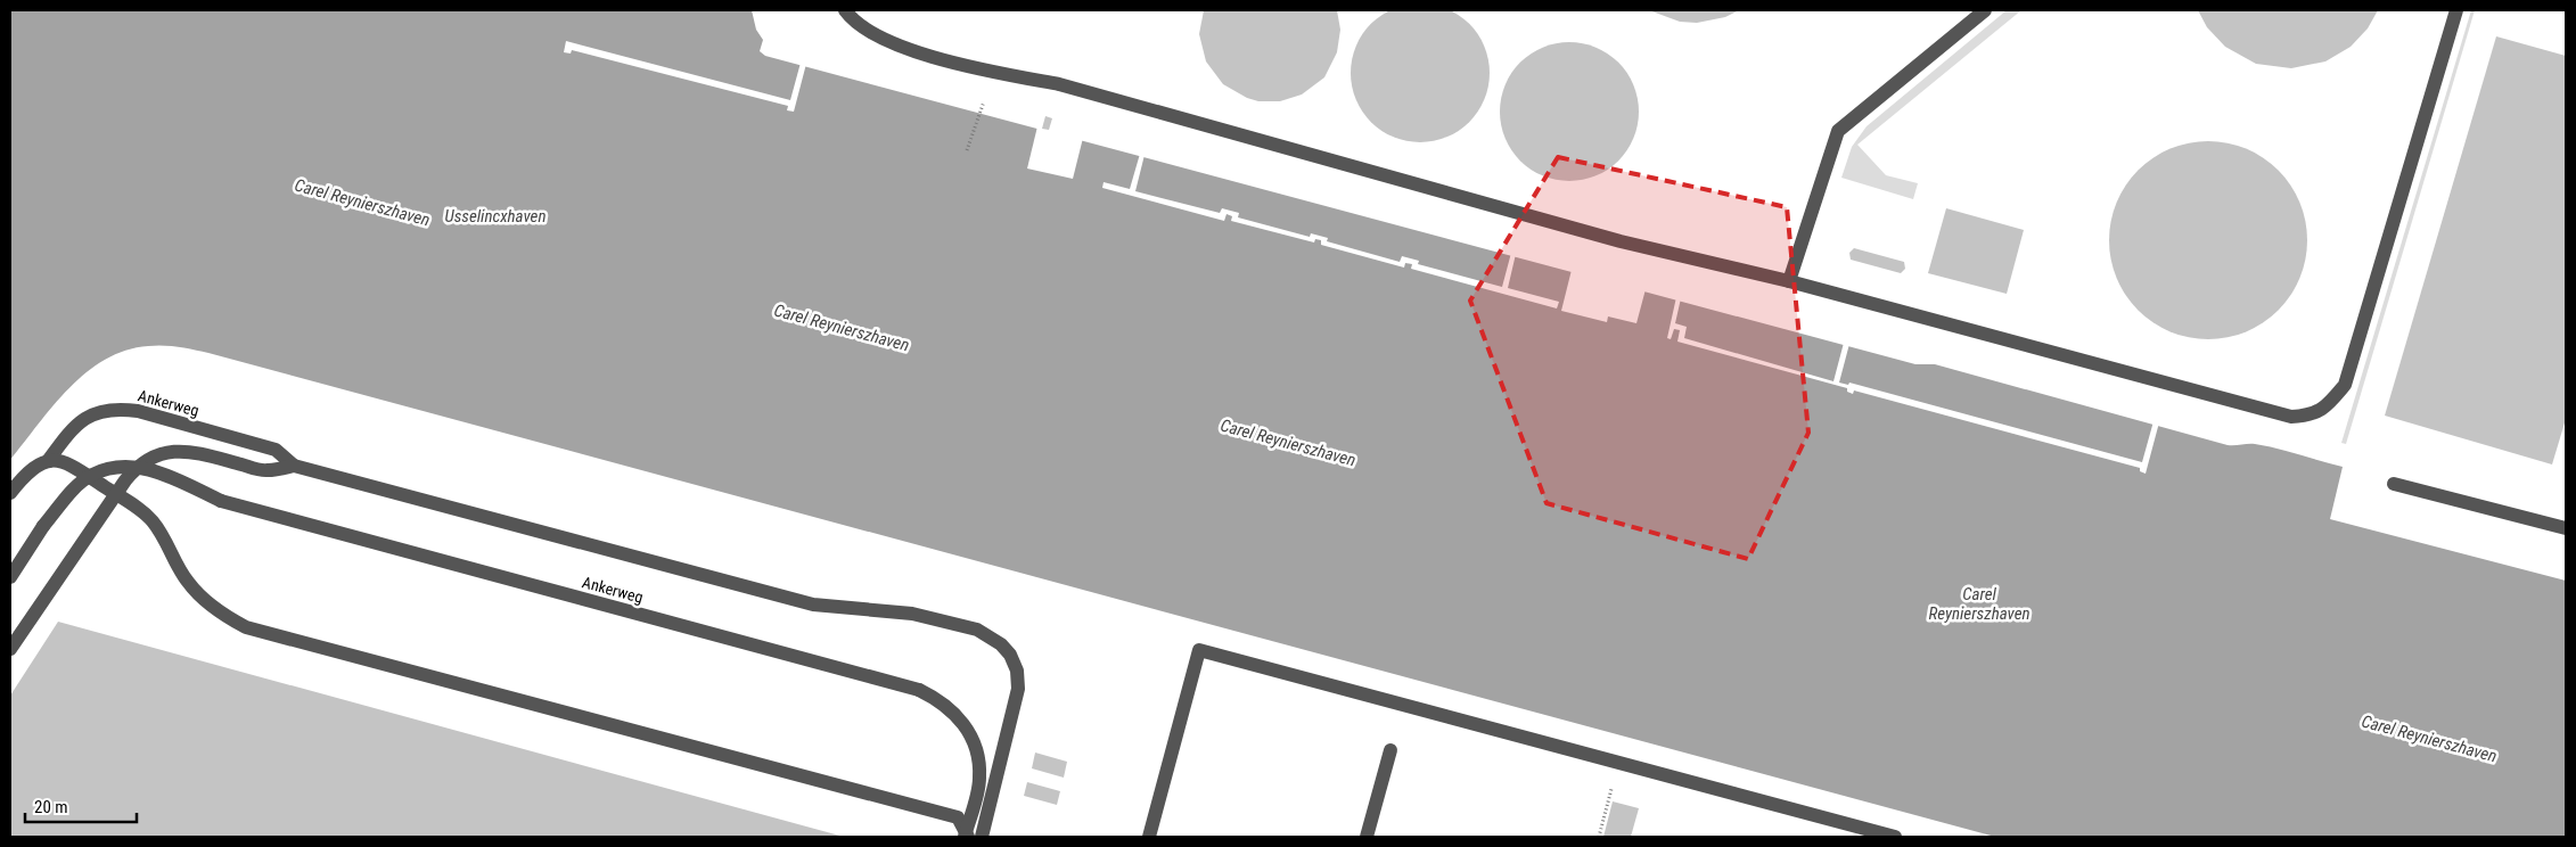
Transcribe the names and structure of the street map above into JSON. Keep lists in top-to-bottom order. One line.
{"streets":{"lane":["Ankerweg"]},"water":["Carel Reynierszhaven","Usselincxhaven"],"scale_bar":"20 m"}
